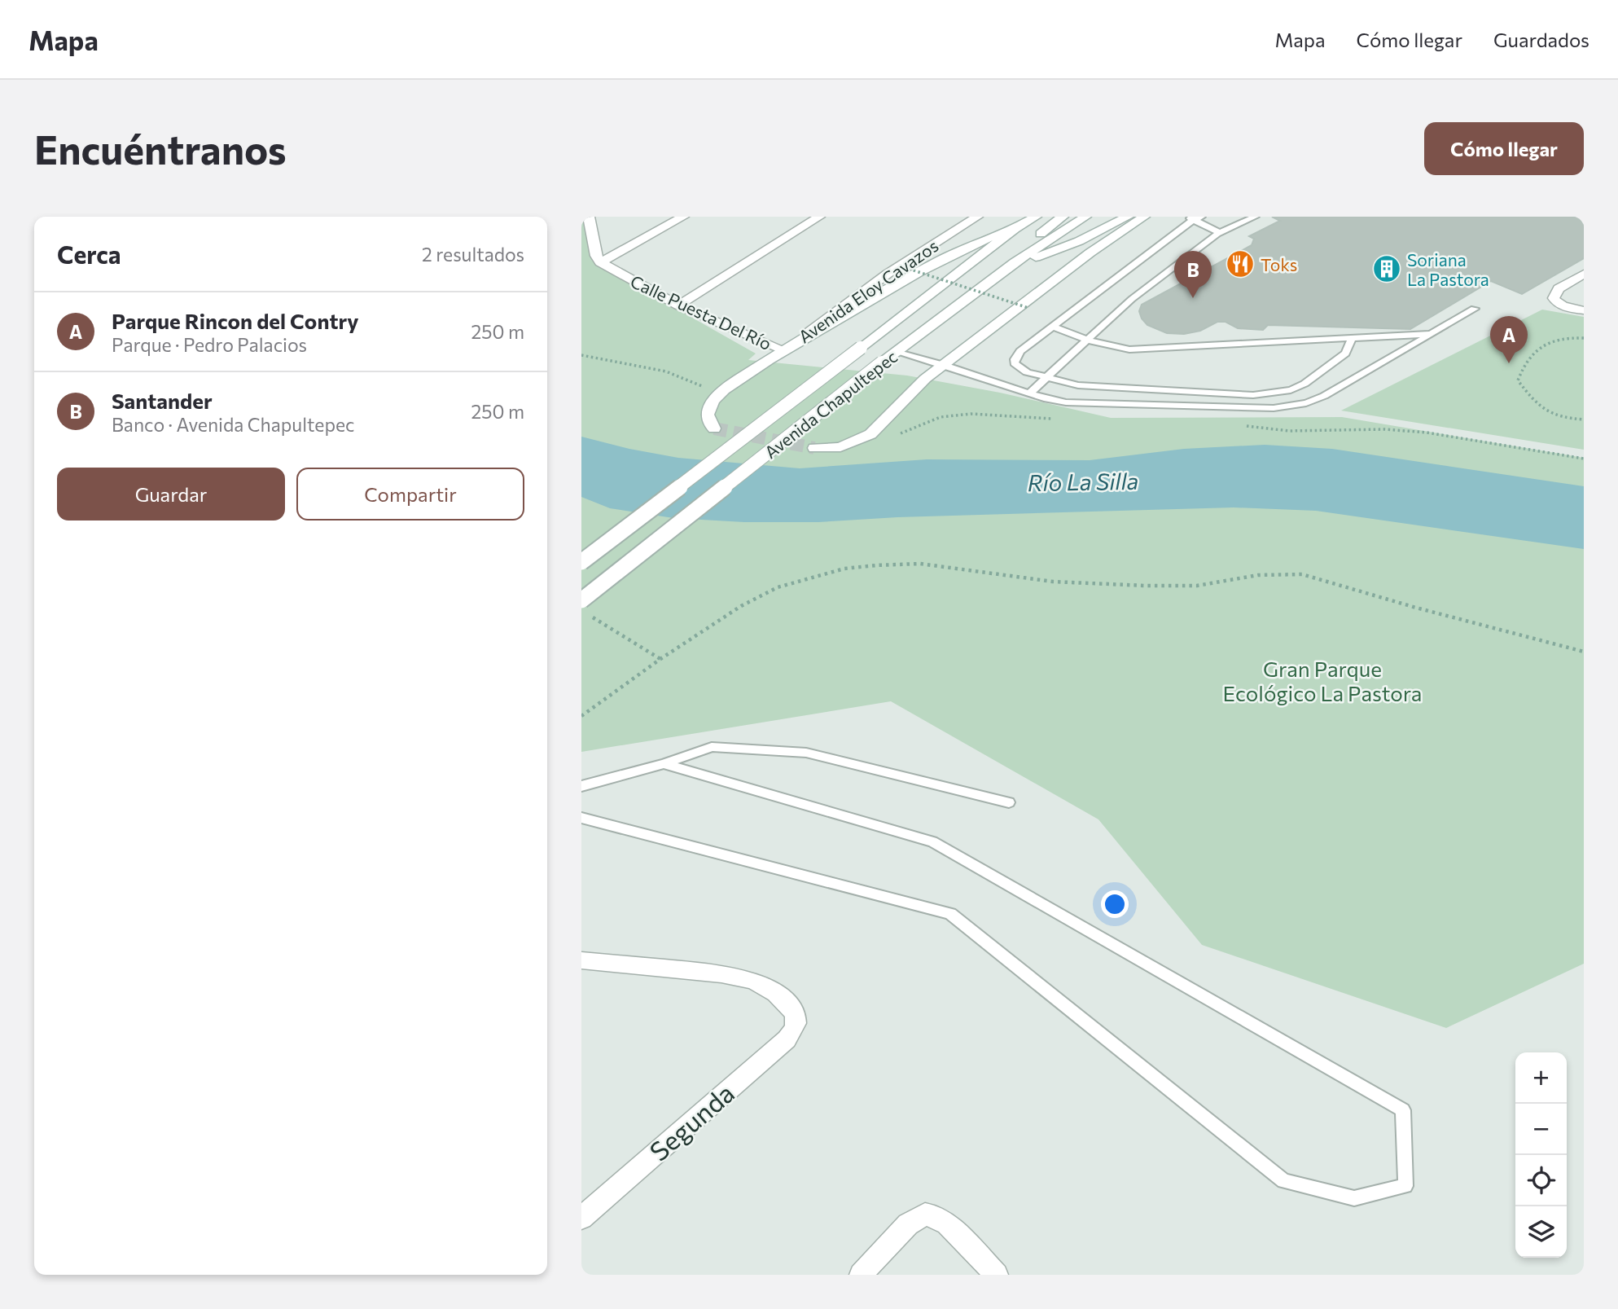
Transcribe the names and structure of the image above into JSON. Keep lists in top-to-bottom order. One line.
{"streets":{"main road":["Avenida Eloy Cavazos","Calle Puesta Del Río","Avenida Chapultepec","Segunda"]},"crossings":[["Avenida Eloy Cavazos","Calle Puesta Del Río"]],"water":["Río La Silla"],"parks":["Gran Parque Ecológico La Pastora"],"places":{"restaurant":["Toks"],"building":["Soriana La Pastora"]},"page":{"header":"Mapa","nav":["Mapa","Cómo llegar","Guardados"],"buttons":["Cómo llegar",["Guardar","Compartir"]],"title":"Encuéntranos","heading":["Cerca","2 resultados"],"pins":["B","A"],"list":[{"mark":"A","name":"Parque Rincon del Contry","note":"Parque · Pedro Palacios","value":"250 m"},{"mark":"B","name":"Santander","note":"Banco · Avenida Chapultepec","value":"250 m"}],"map_buttons":["+","−"]}}
